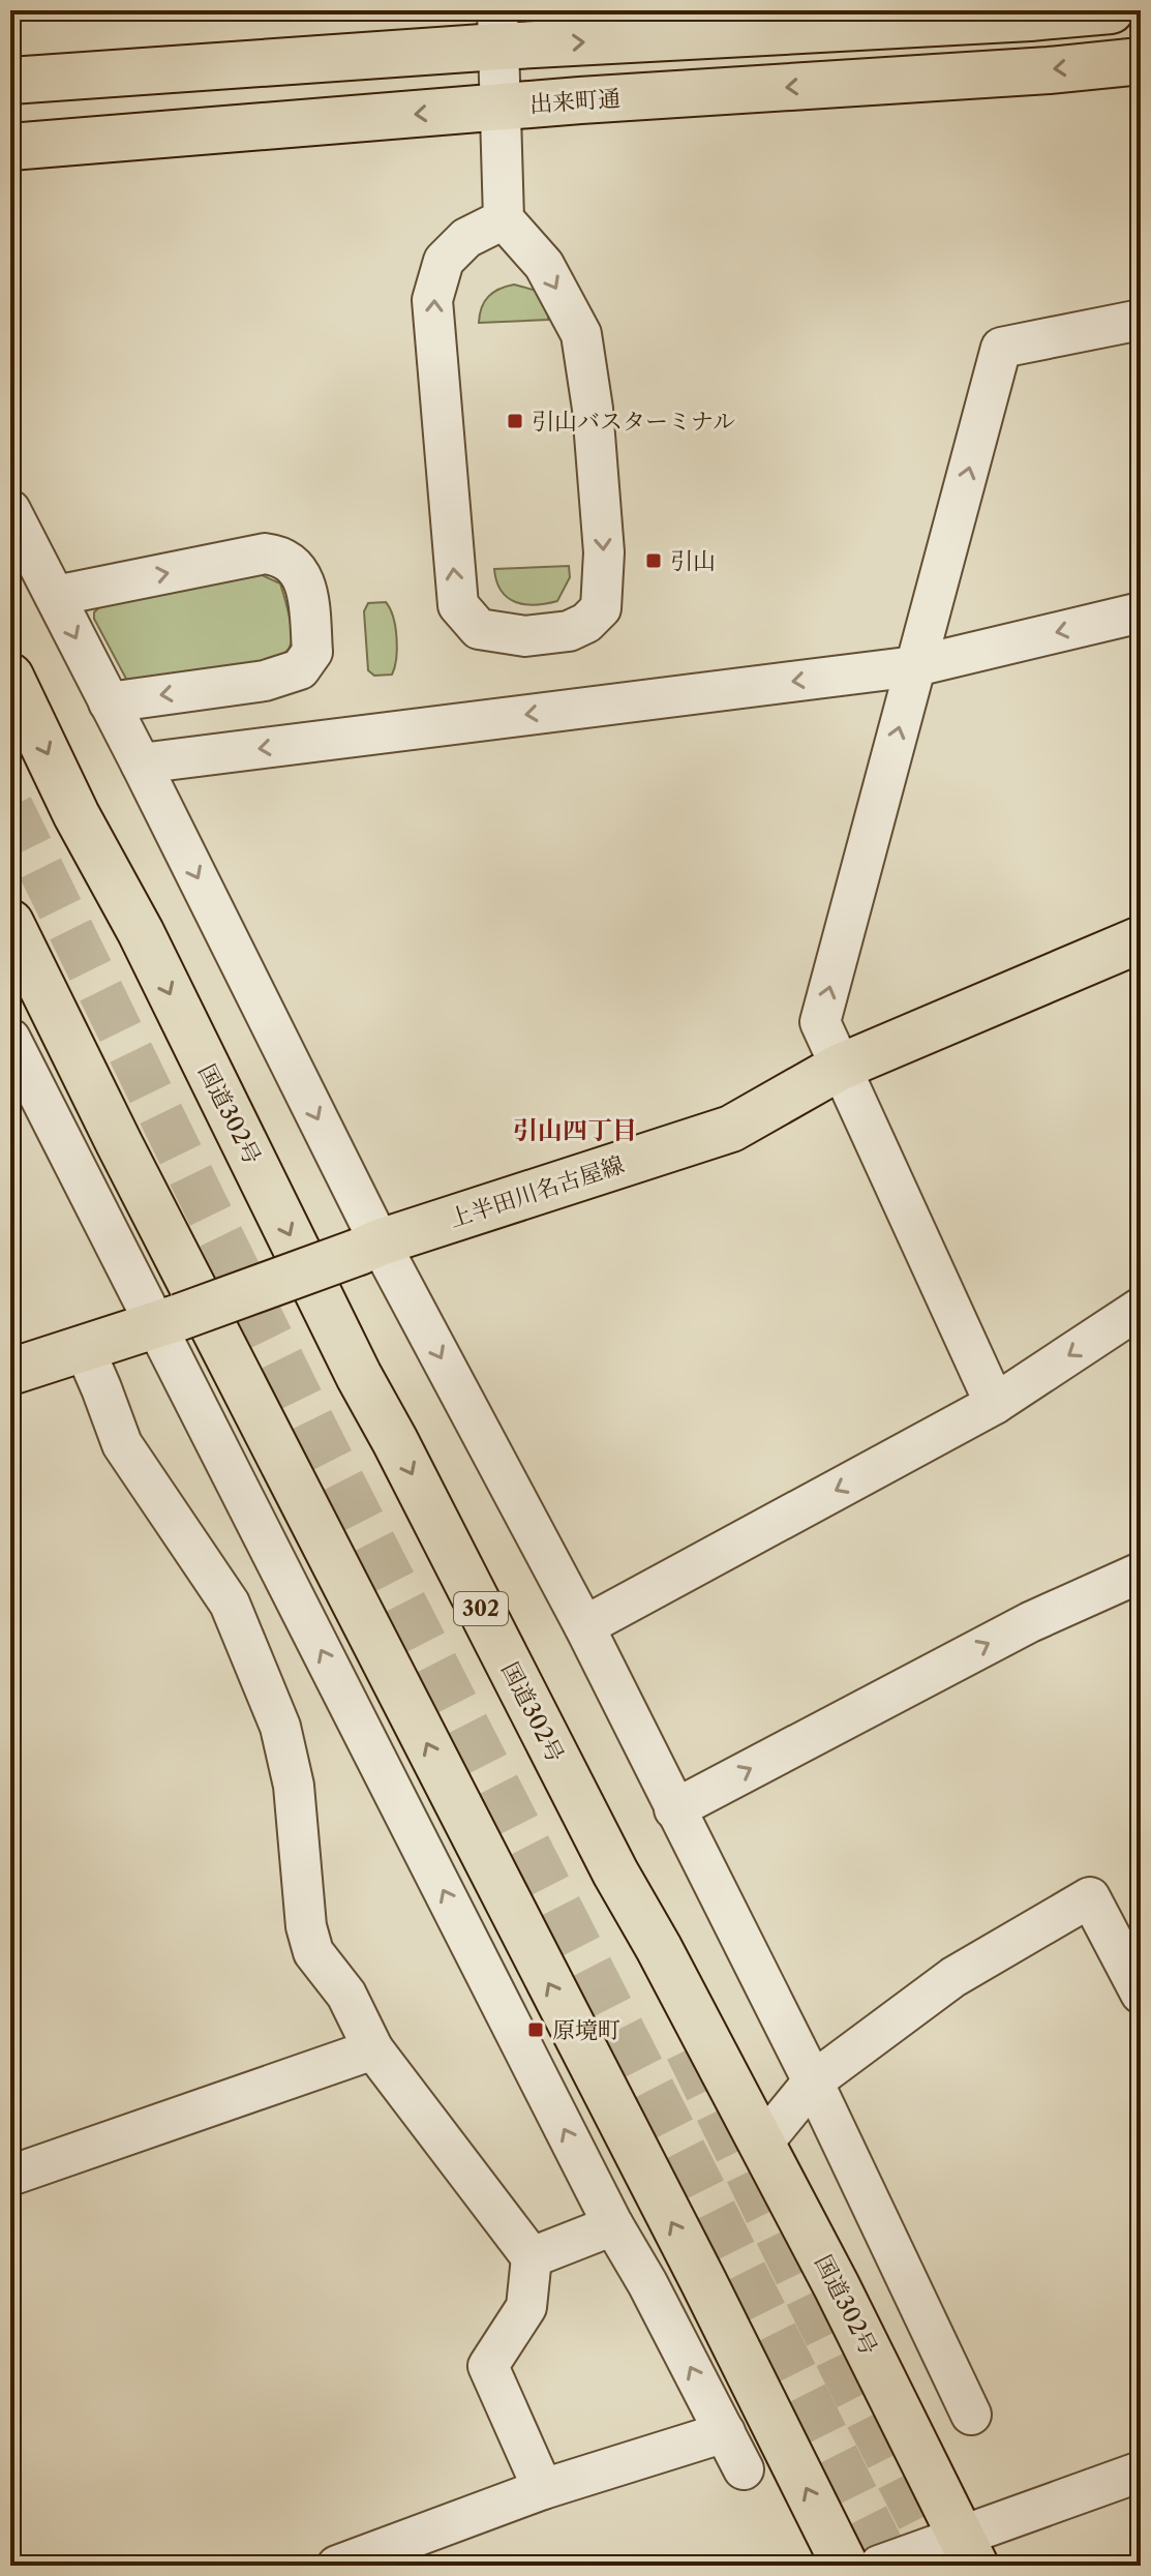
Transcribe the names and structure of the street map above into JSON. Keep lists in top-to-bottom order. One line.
{"streets":{"main road":["出来町通","国道302号","上半田川名古屋線","302"]},"districts":["引山四丁目"],"places":{"transit":["引山バスターミナル","引山","原境町"]}}
